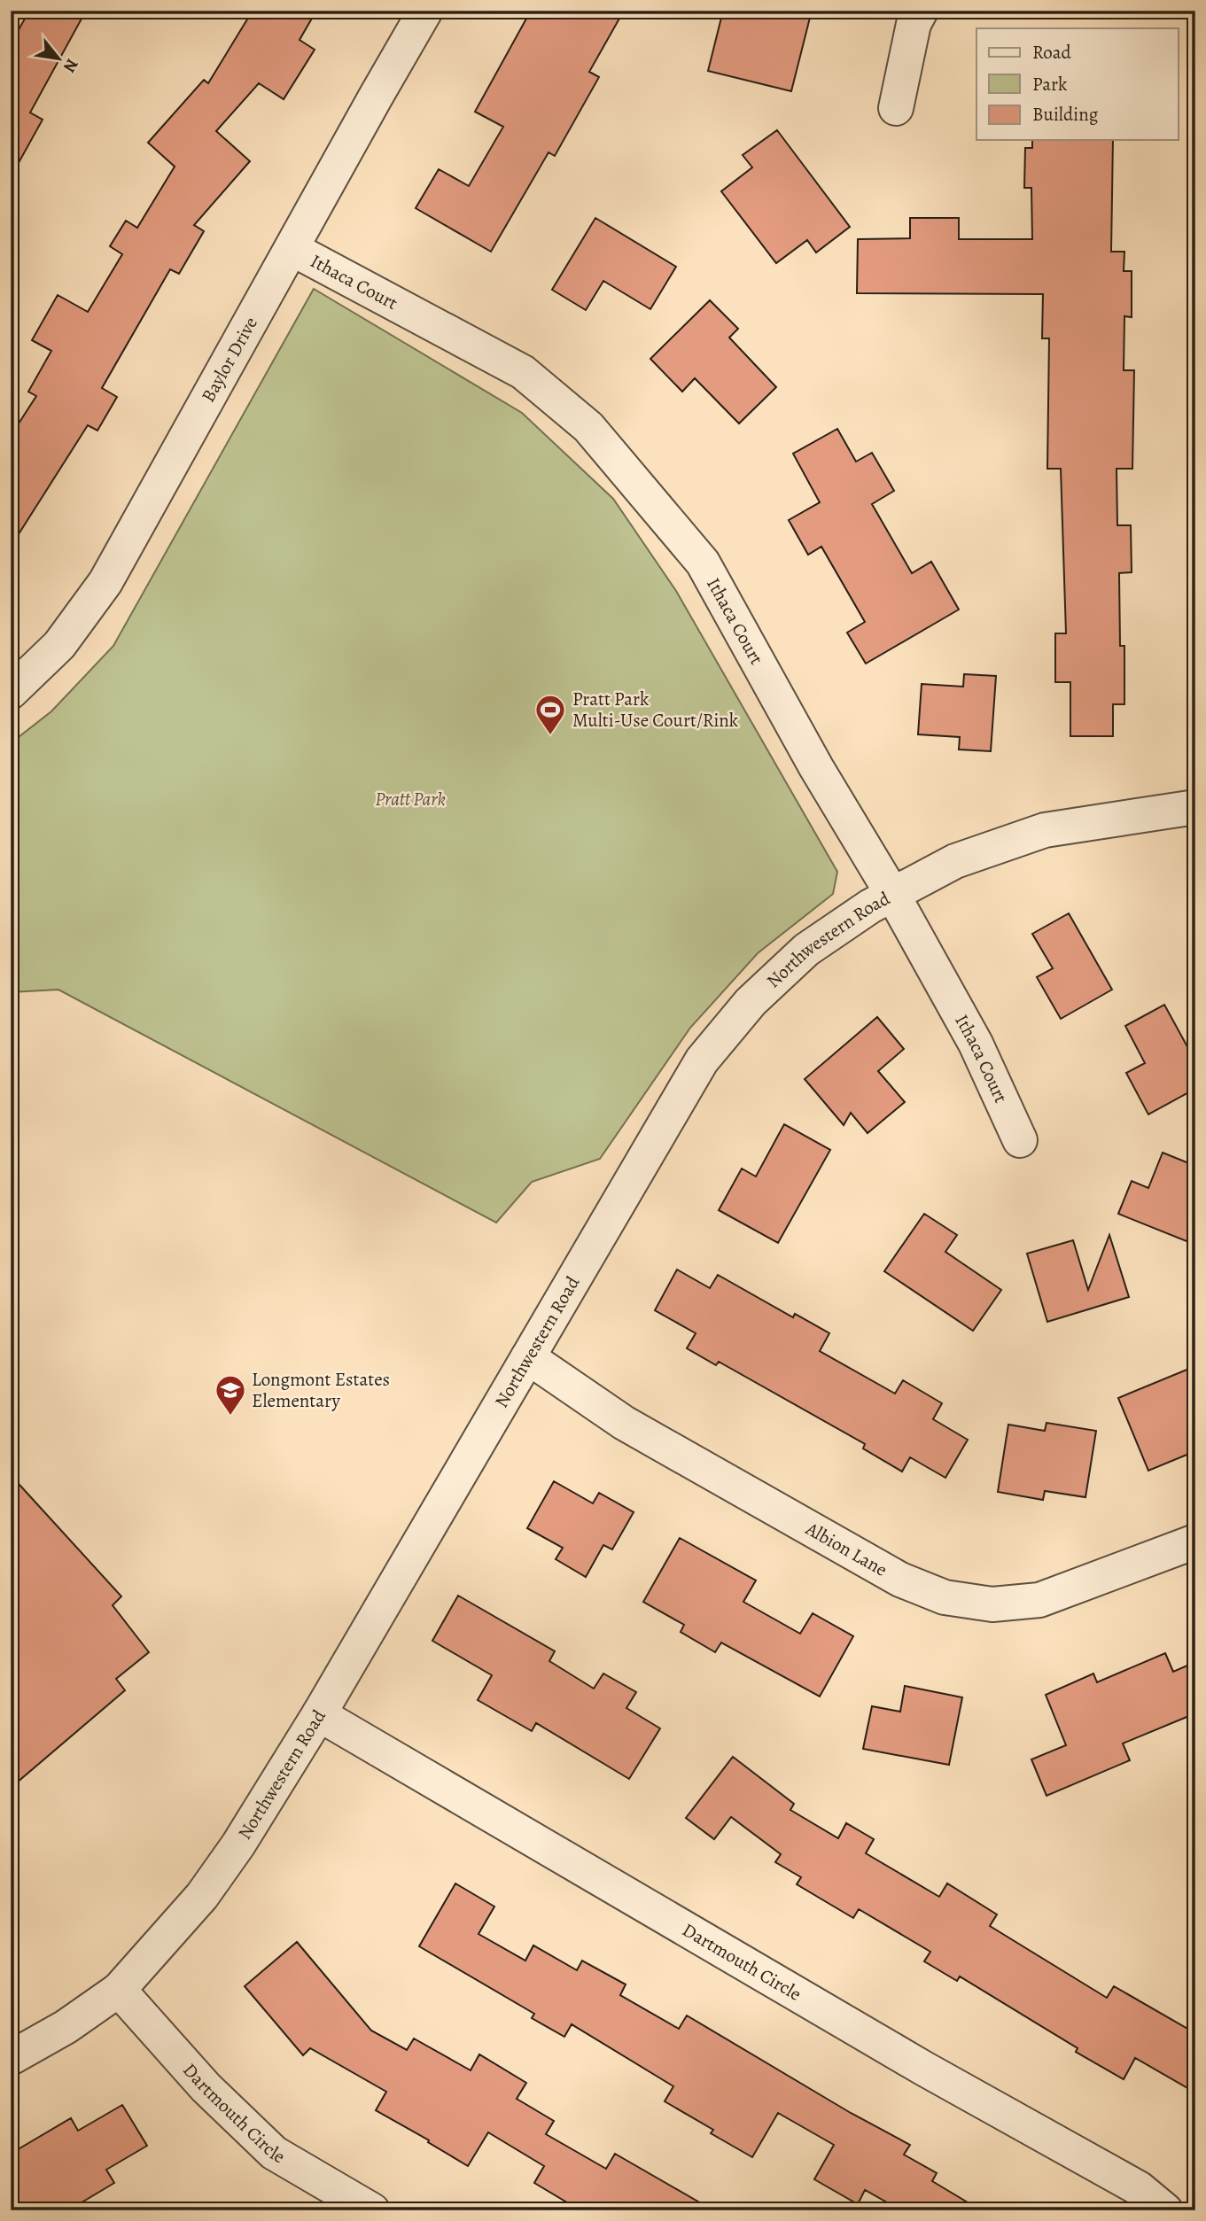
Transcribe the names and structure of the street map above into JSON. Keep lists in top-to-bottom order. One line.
{"streets":{"street":["Ithaca Court","Baylor Drive","Northwestern Road","Albion Lane","Dartmouth Circle"]},"crossings":[["Ithaca Court","Baylor Drive"],["Ithaca Court","Northwestern Road"],["Northwestern Road","Albion Lane"],["Northwestern Road","Dartmouth Circle"]],"parks":["Pratt Park"],"places":{"sports":["Pratt Park Multi-Use Court/Rink"],"school or university":["Longmont Estates Elementary"]},"legend":["Road","Park","Building"],"north":"bottom right"}
